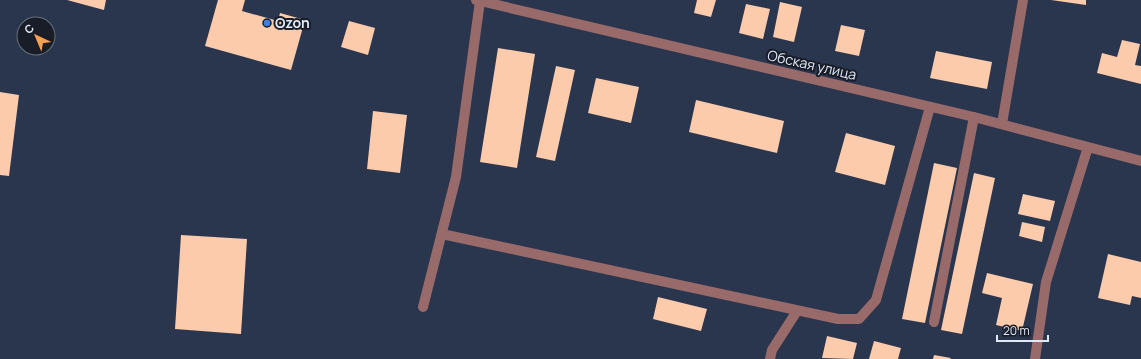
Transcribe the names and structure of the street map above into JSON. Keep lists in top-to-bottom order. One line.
{"streets":{"street":["Обская улица"]},"places":["Ozon"],"scale_bar":"20 m","north":"top left"}
